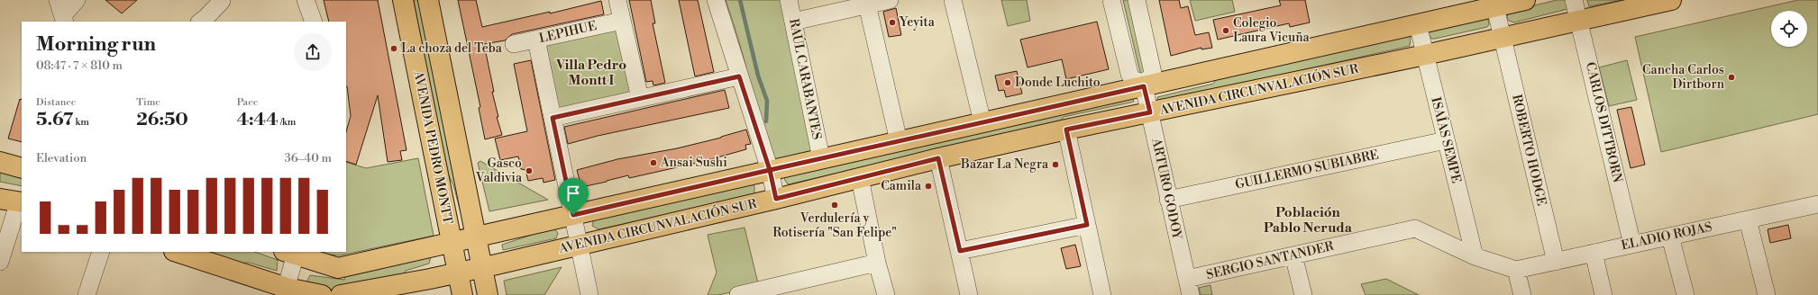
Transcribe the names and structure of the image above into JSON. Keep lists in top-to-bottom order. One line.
{"streets":{"main road":["AVENIDA CIRCUNVALACIÓN SUR","AVENIDA PEDRO MONTT"],"street":["LEPIHUE","RAÚL CARABANTES","CARLOS DITTBORN","ISAÍAS SEMPE","ROBERTO HODGE","GUILLERMO SUBIABRE","ARTURO GODOY","ELADIO ROJAS","SERGIO SANTANDER"]},"crossings":[["AVENIDA CIRCUNVALACIÓN SUR","CARLOS DITTBORN"],["AVENIDA CIRCUNVALACIÓN SUR","ISAÍAS SEMPE"],["AVENIDA CIRCUNVALACIÓN SUR","AVENIDA PEDRO MONTT"],["AVENIDA CIRCUNVALACIÓN SUR","ROBERTO HODGE"],["AVENIDA CIRCUNVALACIÓN SUR","ARTURO GODOY"],["CARLOS DITTBORN","ELADIO ROJAS"],["ISAÍAS SEMPE","GUILLERMO SUBIABRE"],["ISAÍAS SEMPE","SERGIO SANTANDER"],["ROBERTO HODGE","ELADIO ROJAS"],["GUILLERMO SUBIABRE","ARTURO GODOY"],["ARTURO GODOY","SERGIO SANTANDER"],["ELADIO ROJAS","SERGIO SANTANDER"]],"districts":["Villa Pedro Montt I","Población Pablo Neruda"],"places":["Yeyita","Colegio Laura Vicuña","La choza del Teba","Cancha Carlos Dirtborn","Donde Luchito","Ansai Sushi","Bazar La Negra","Gasco Valdivia","Camila","Verdulería y Rotisería \"San Felipe\""],"page":{"heading":["Morning run","08:47 · 7 × 810 m"],"stats":[["Distance","5.67 km"],["Time","26:50"],["Pace","4:44 /km"]],"chart":["Elevation","36–40 m"]}}
